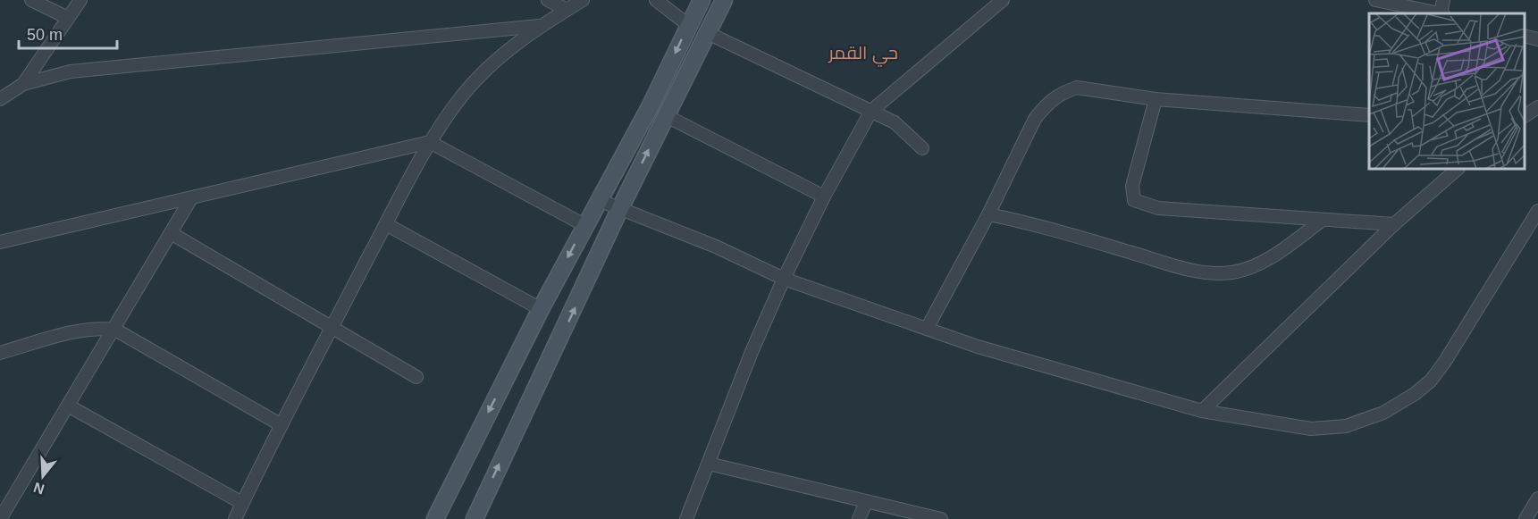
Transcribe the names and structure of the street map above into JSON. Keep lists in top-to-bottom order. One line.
{"districts":["حي القمر"],"scale_bar":"50 m","north":"bottom"}
